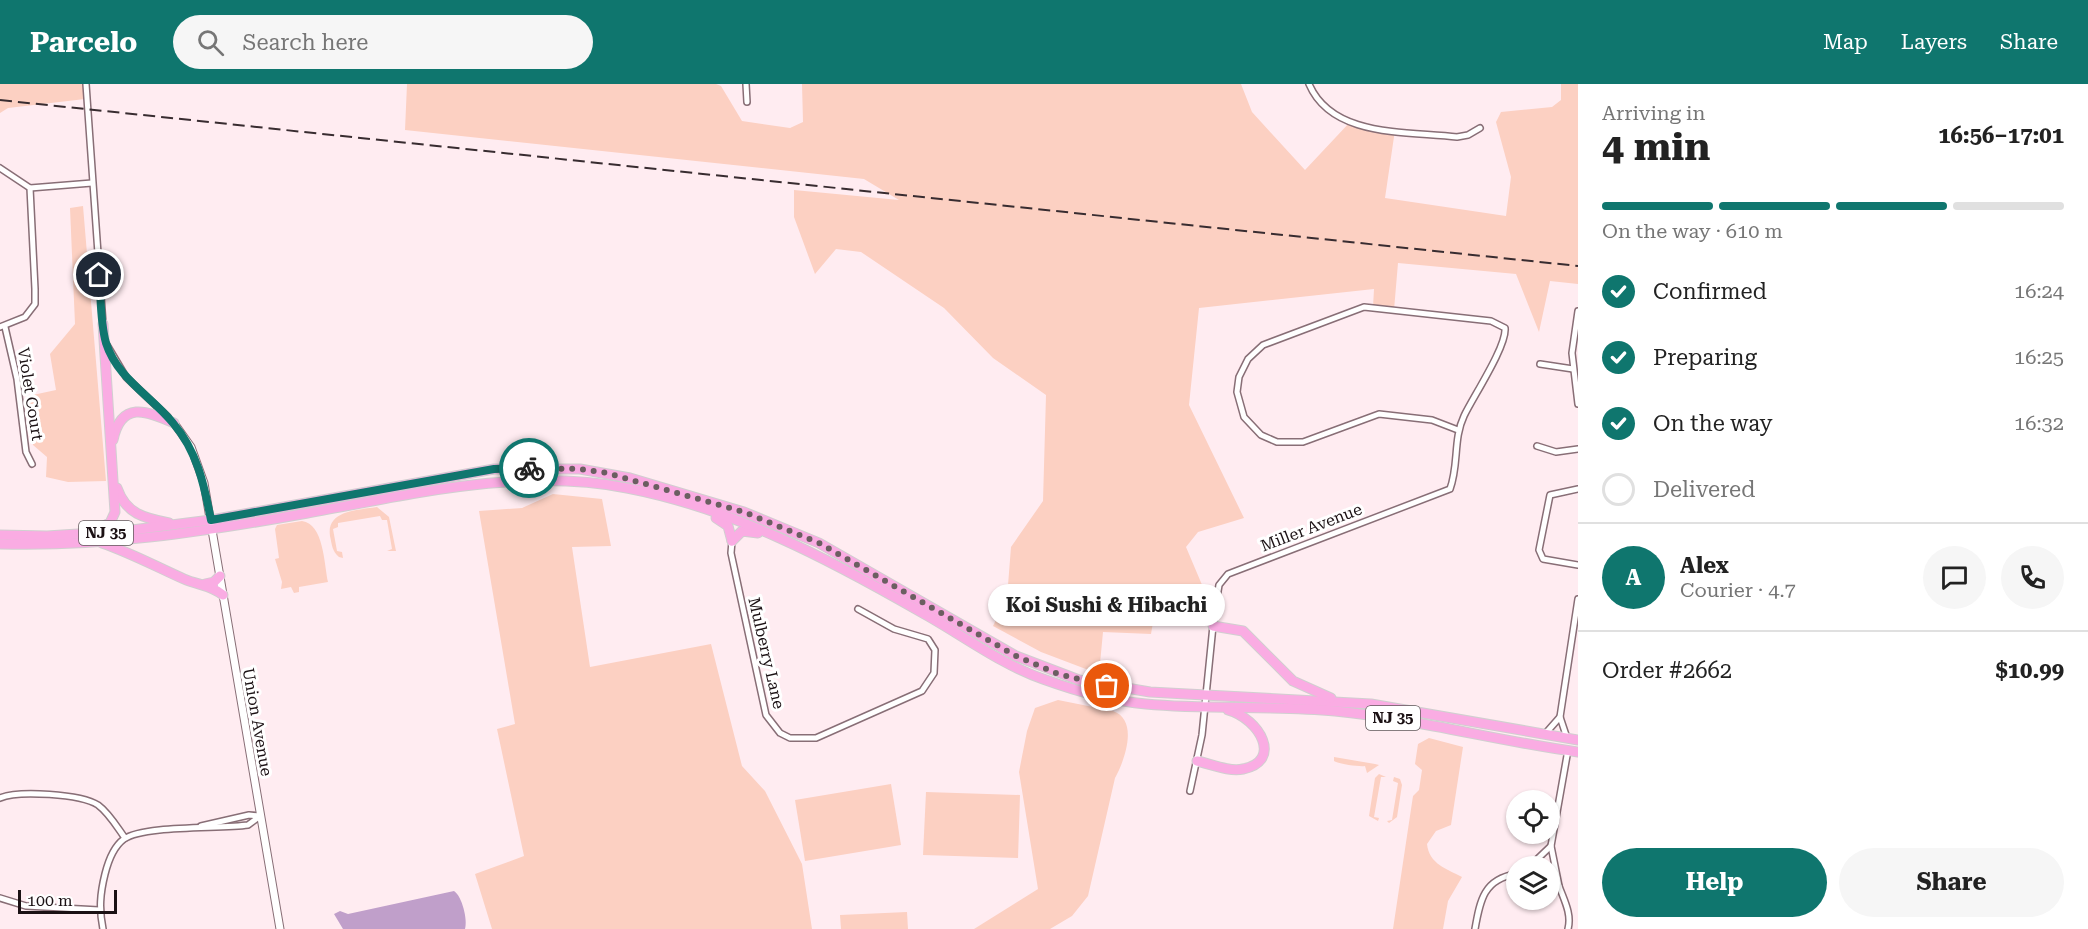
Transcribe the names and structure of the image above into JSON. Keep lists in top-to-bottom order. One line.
{"streets":{"highway":["NJ 35"],"street":["Violet Court","Miller Avenue","Mulberry Lane","Union Avenue"]},"crossings":[["Miller Avenue","NJ 35"],["NJ 35","Union Avenue"]],"places":["Koi Sushi & Hibachi"],"scale_bar":"100 m","page":{"header":"Parcelo","search":"Search here","nav":["Map","Layers","Share"],"heading":["4 min","Arriving in","16:56–17:01"],"panel":["Alex","Courier · 4.7","Order #2662","$10.99"],"bar":"On the way · 610 m","list":[["Confirmed","16:24"],["Preparing","16:25"],["On the way","16:32"],"Delivered"],"round":"A","bubble":"Koi Sushi & Hibachi","buttons":["Help","Share"],"scale":"100 m"}}
